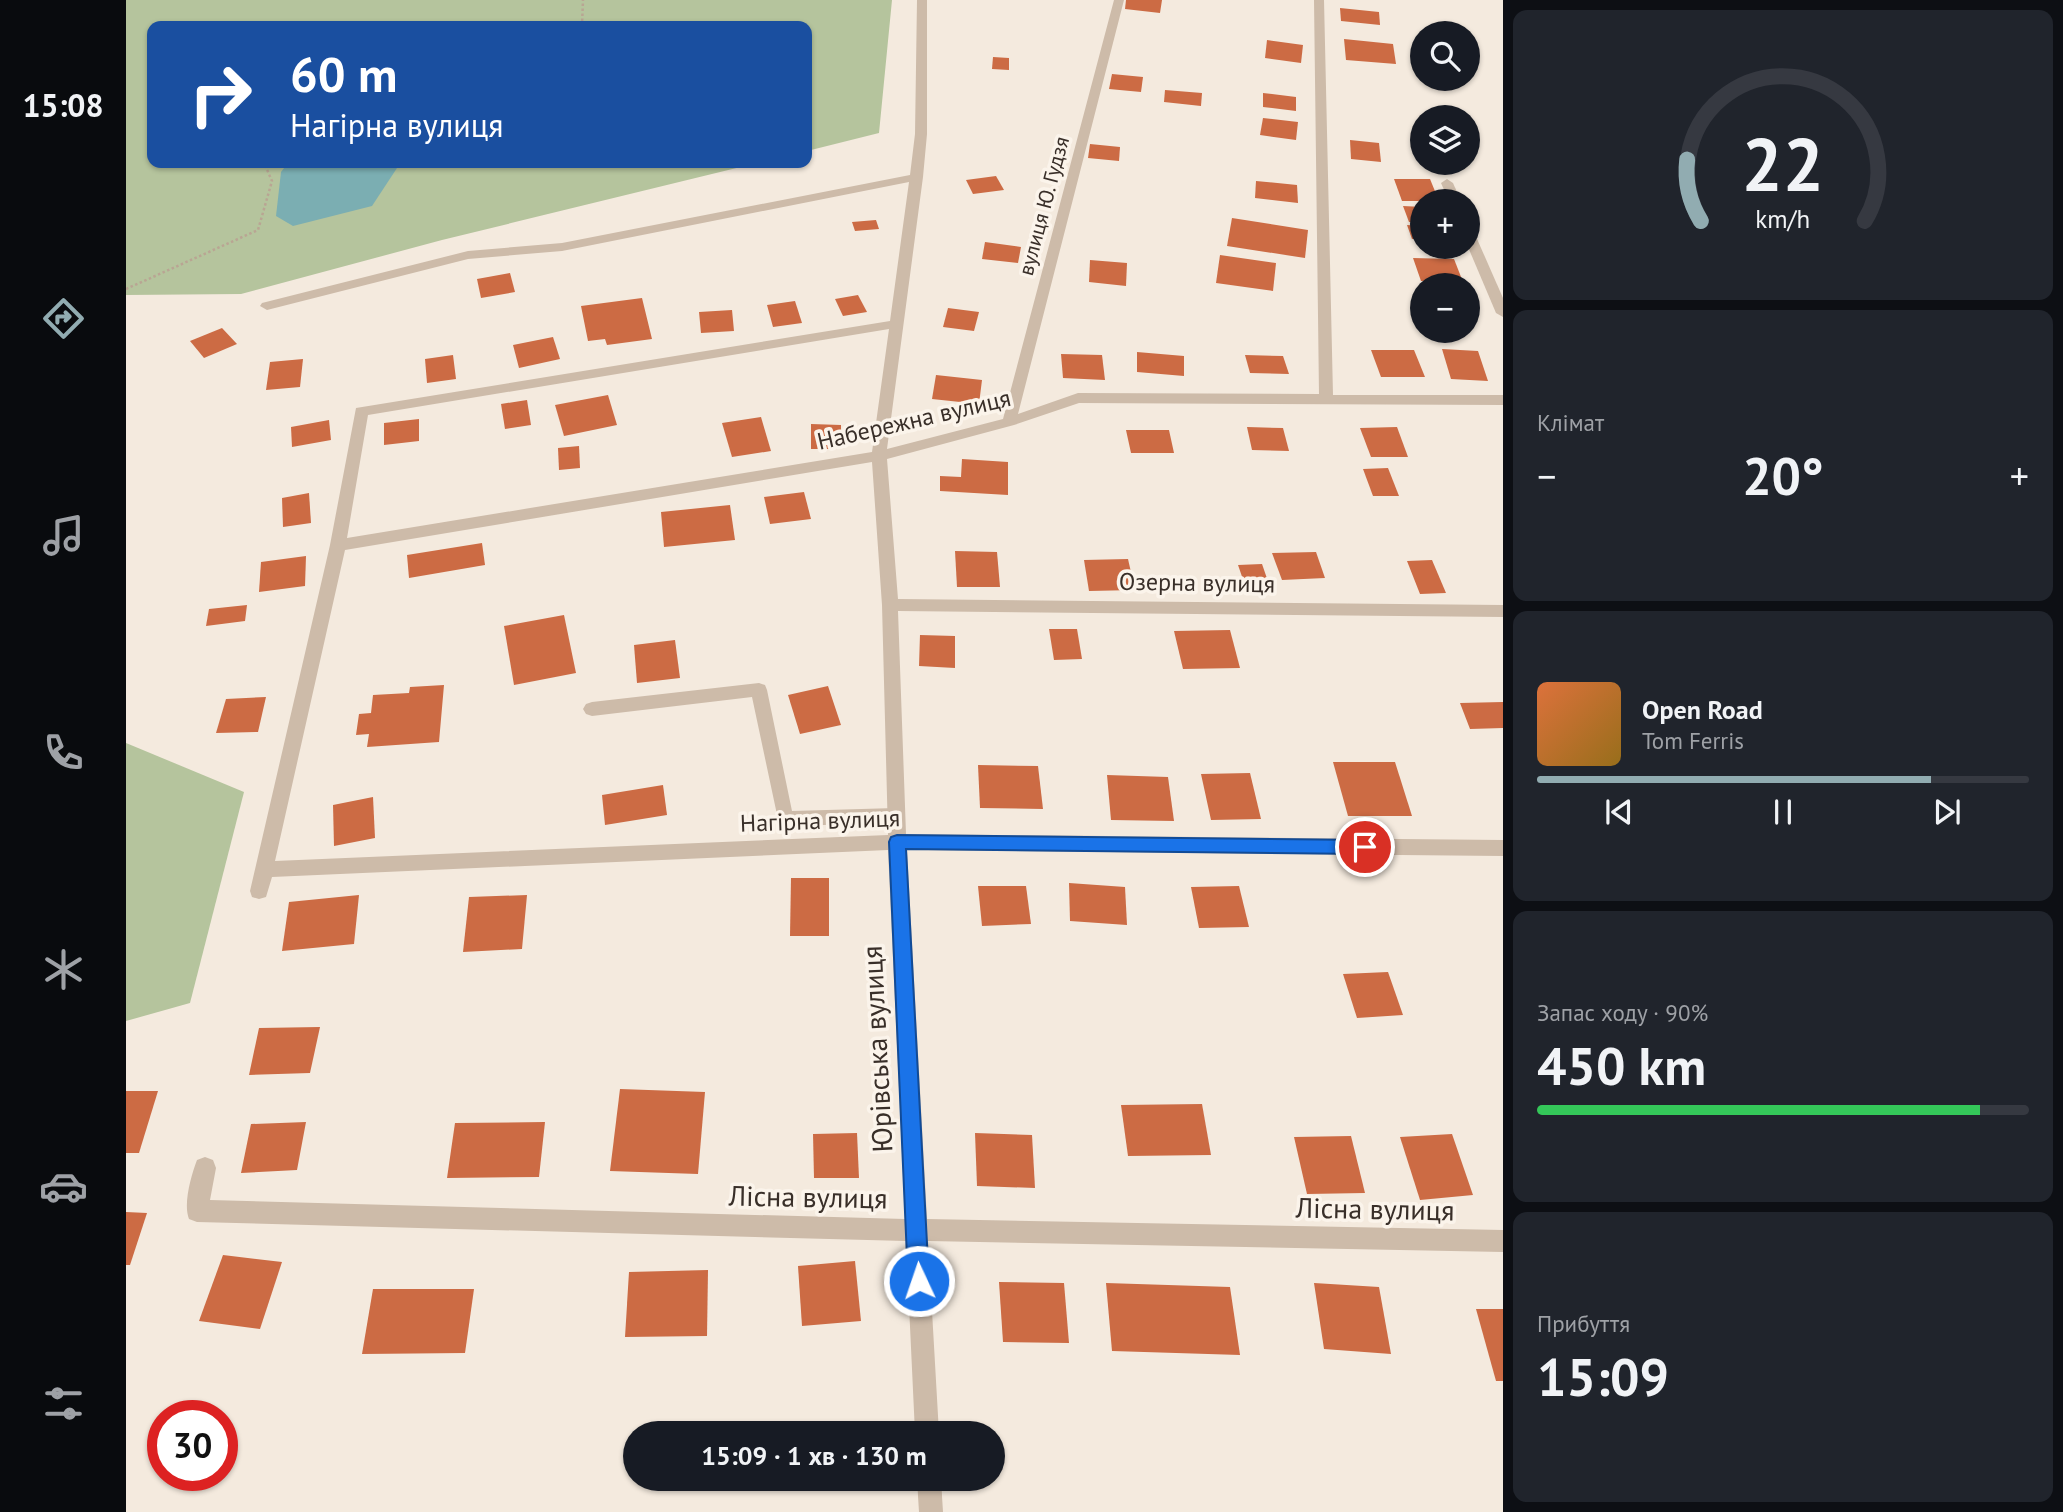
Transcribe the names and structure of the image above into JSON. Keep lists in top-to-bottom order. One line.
{"streets":{"street":["вулиця Ю. Гудзя","Набережна вулиця","Озерна вулиця","Нагірна вулиця","Юрівська вулиця","Лісна вулиця"]},"crossings":[["вулиця Ю. Гудзя","Набережна вулиця"],["Набережна вулиця","Юрівська вулиця"],["Озерна вулиця","Юрівська вулиця"],["Нагірна вулиця","Юрівська вулиця"],["Юрівська вулиця","Лісна вулиця"]],"page":{"tabs":"15:08","map_buttons":["+","−"],"turn":["60 m","Нагірна вулиця"],"tile":["Клімат",["Запас ходу · 90%","450 km"],["Прибуття","15:09"]],"heat":["−","20°","+"],"song":["Open Road","Tom Ferris"],"limit":"30","trip":"15:09 · 1 хв · 130 m","gauge":["22","km/h"]}}
